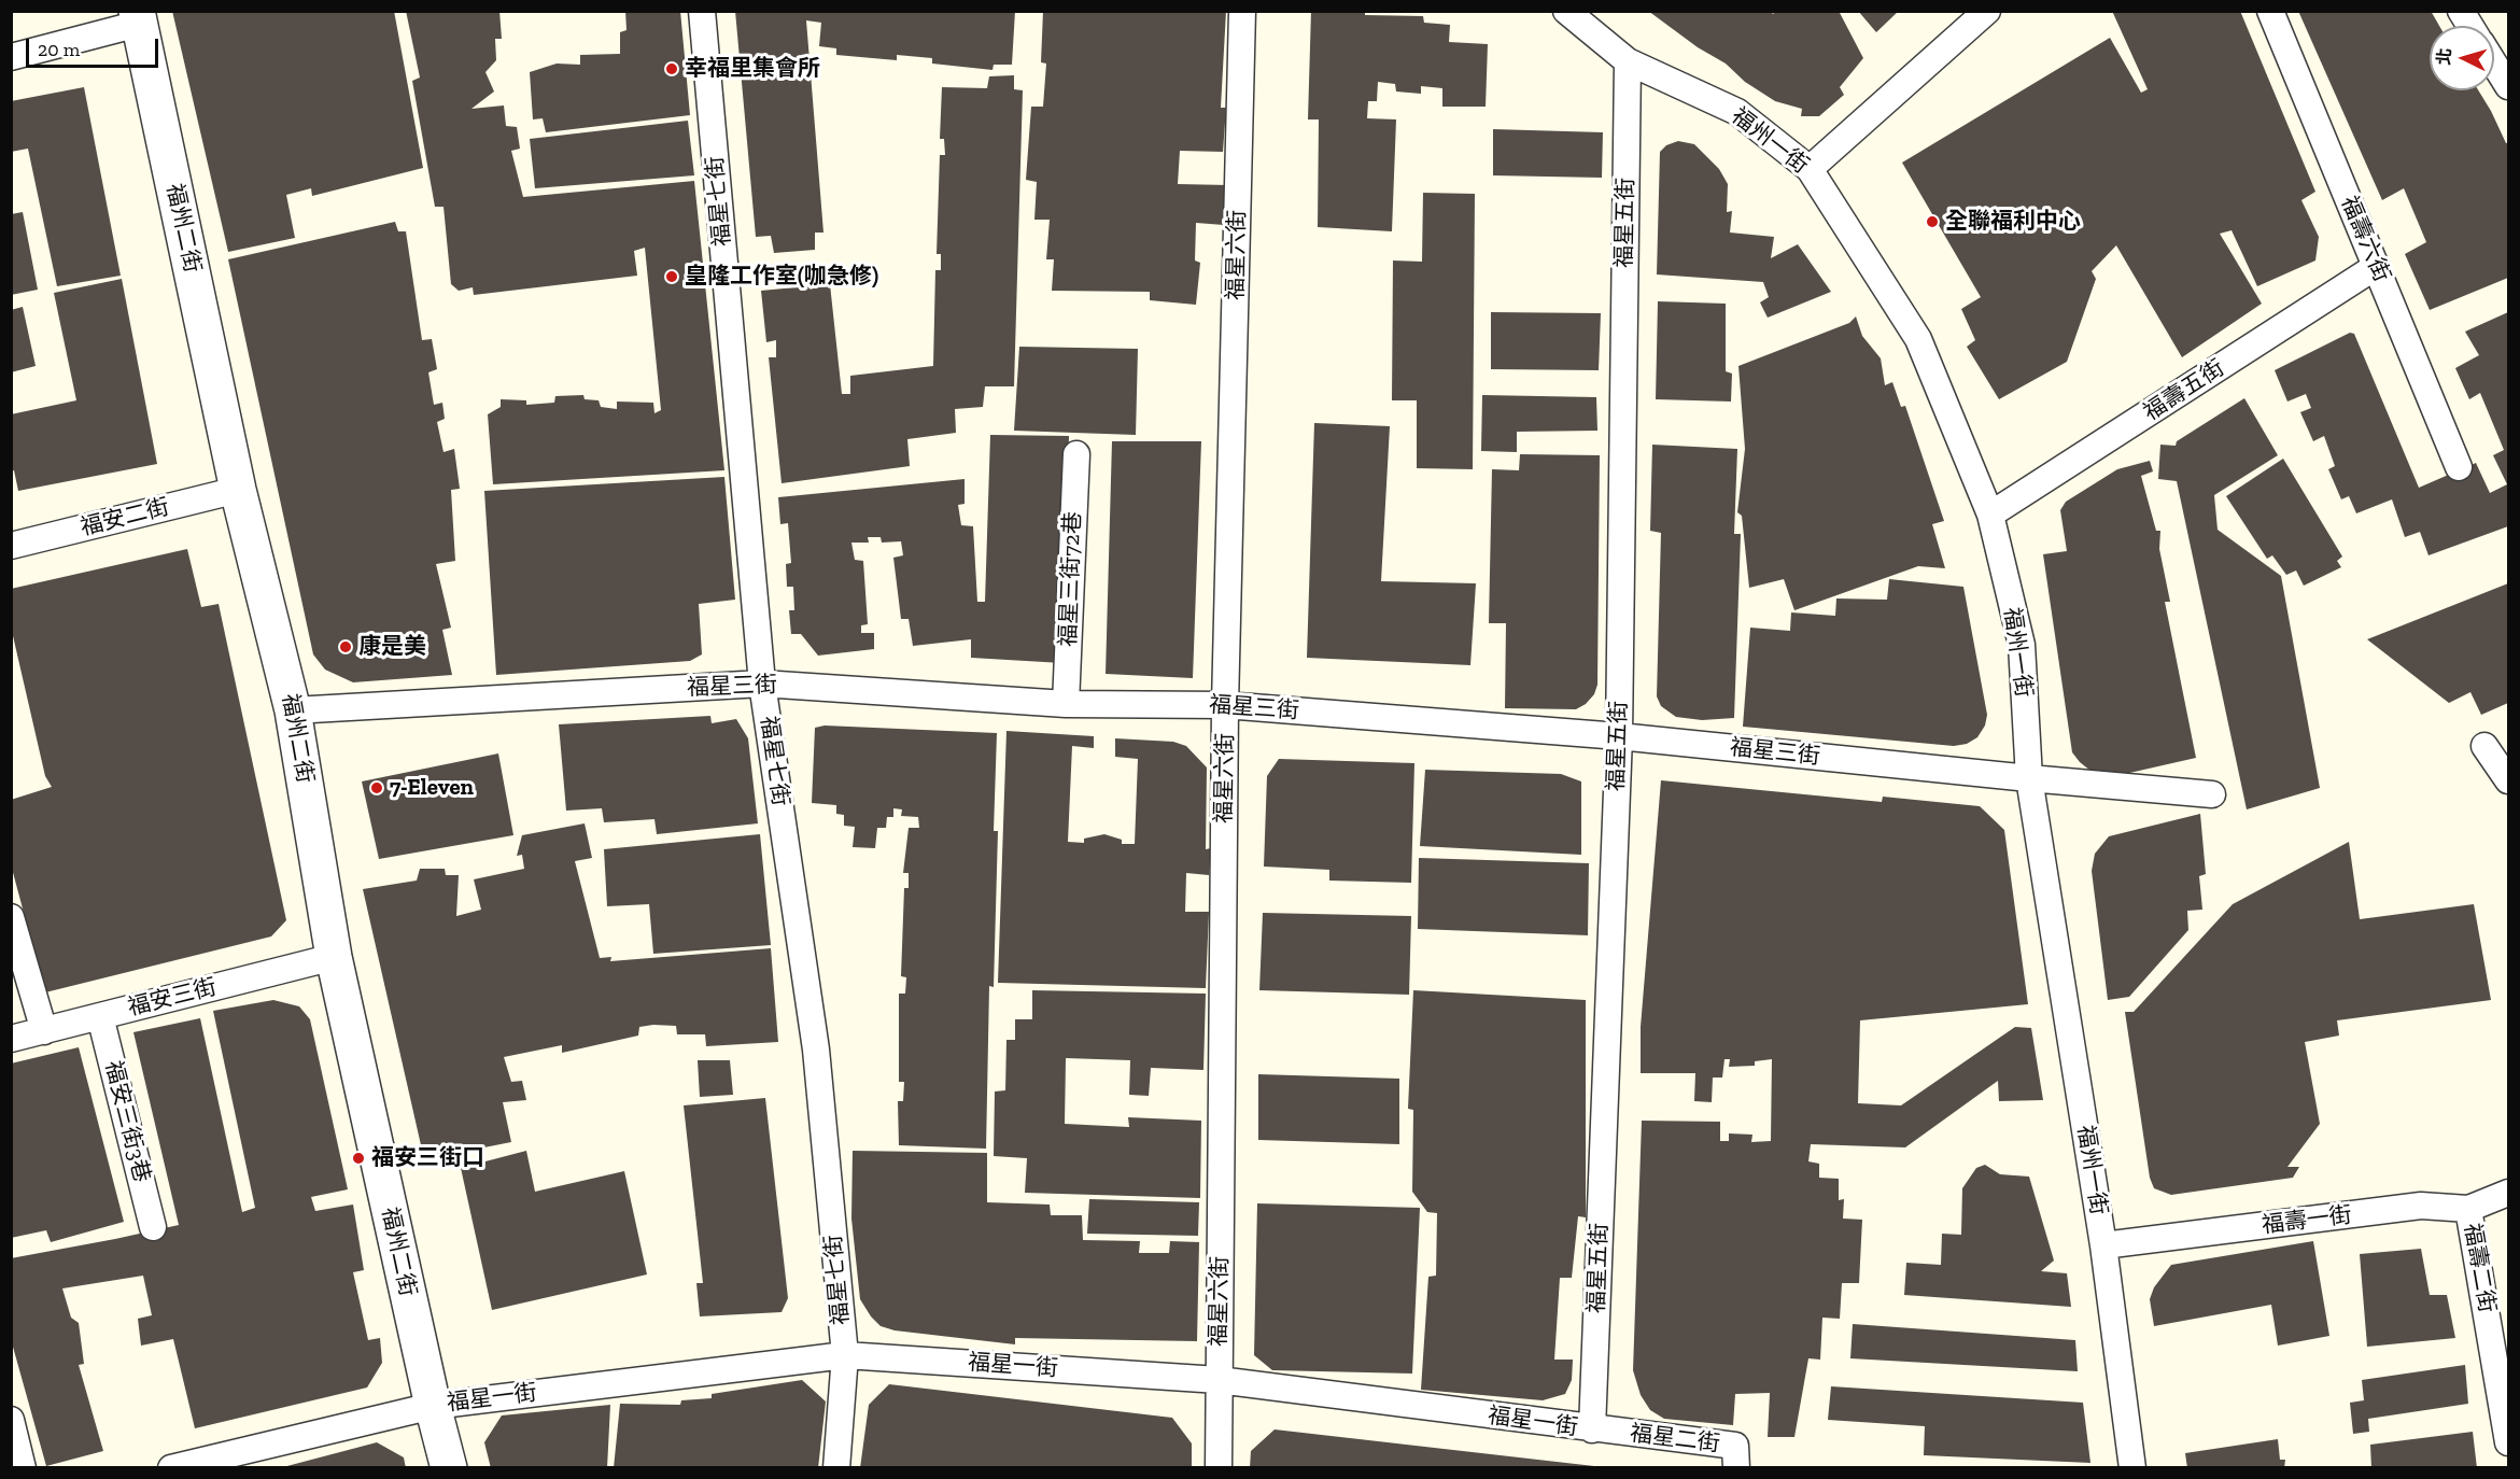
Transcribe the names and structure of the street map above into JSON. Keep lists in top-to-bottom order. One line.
{"streets":{"street":["福州二街"],"lane":["福州一街","福星七街","福星五街","福壽六街","福星六街","福壽五街","福安二街","福星三街72巷","福星三街","福安三街","福安三街3巷","福壽一街","福壽二街","福星一街","福星二街"]},"crossings":[["福州一街","福星五街"],["福州一街","福壽五街"],["福州一街","福星三街"],["福州一街","福壽一街"],["福星七街","福星三街"],["福星七街","福星一街"],["福星五街","福星三街"],["福星五街","福星一街"],["福星五街","福星二街"],["福州二街","福安二街"],["福州二街","福星三街"],["福州二街","福安三街"],["福州二街","福星一街"],["福壽六街","福壽五街"],["福星六街","福星三街"],["福星六街","福星一街"],["福星三街72巷","福星三街"],["福安三街","福安三街3巷"],["福壽一街","福壽二街"],["福星一街","福星二街"]],"places":["幸福里集會所","全聯福利中心","皇隆工作室(咖急修)","康是美","7-Eleven","福安三街口"],"scale_bar":"20 m","north":"left"}
